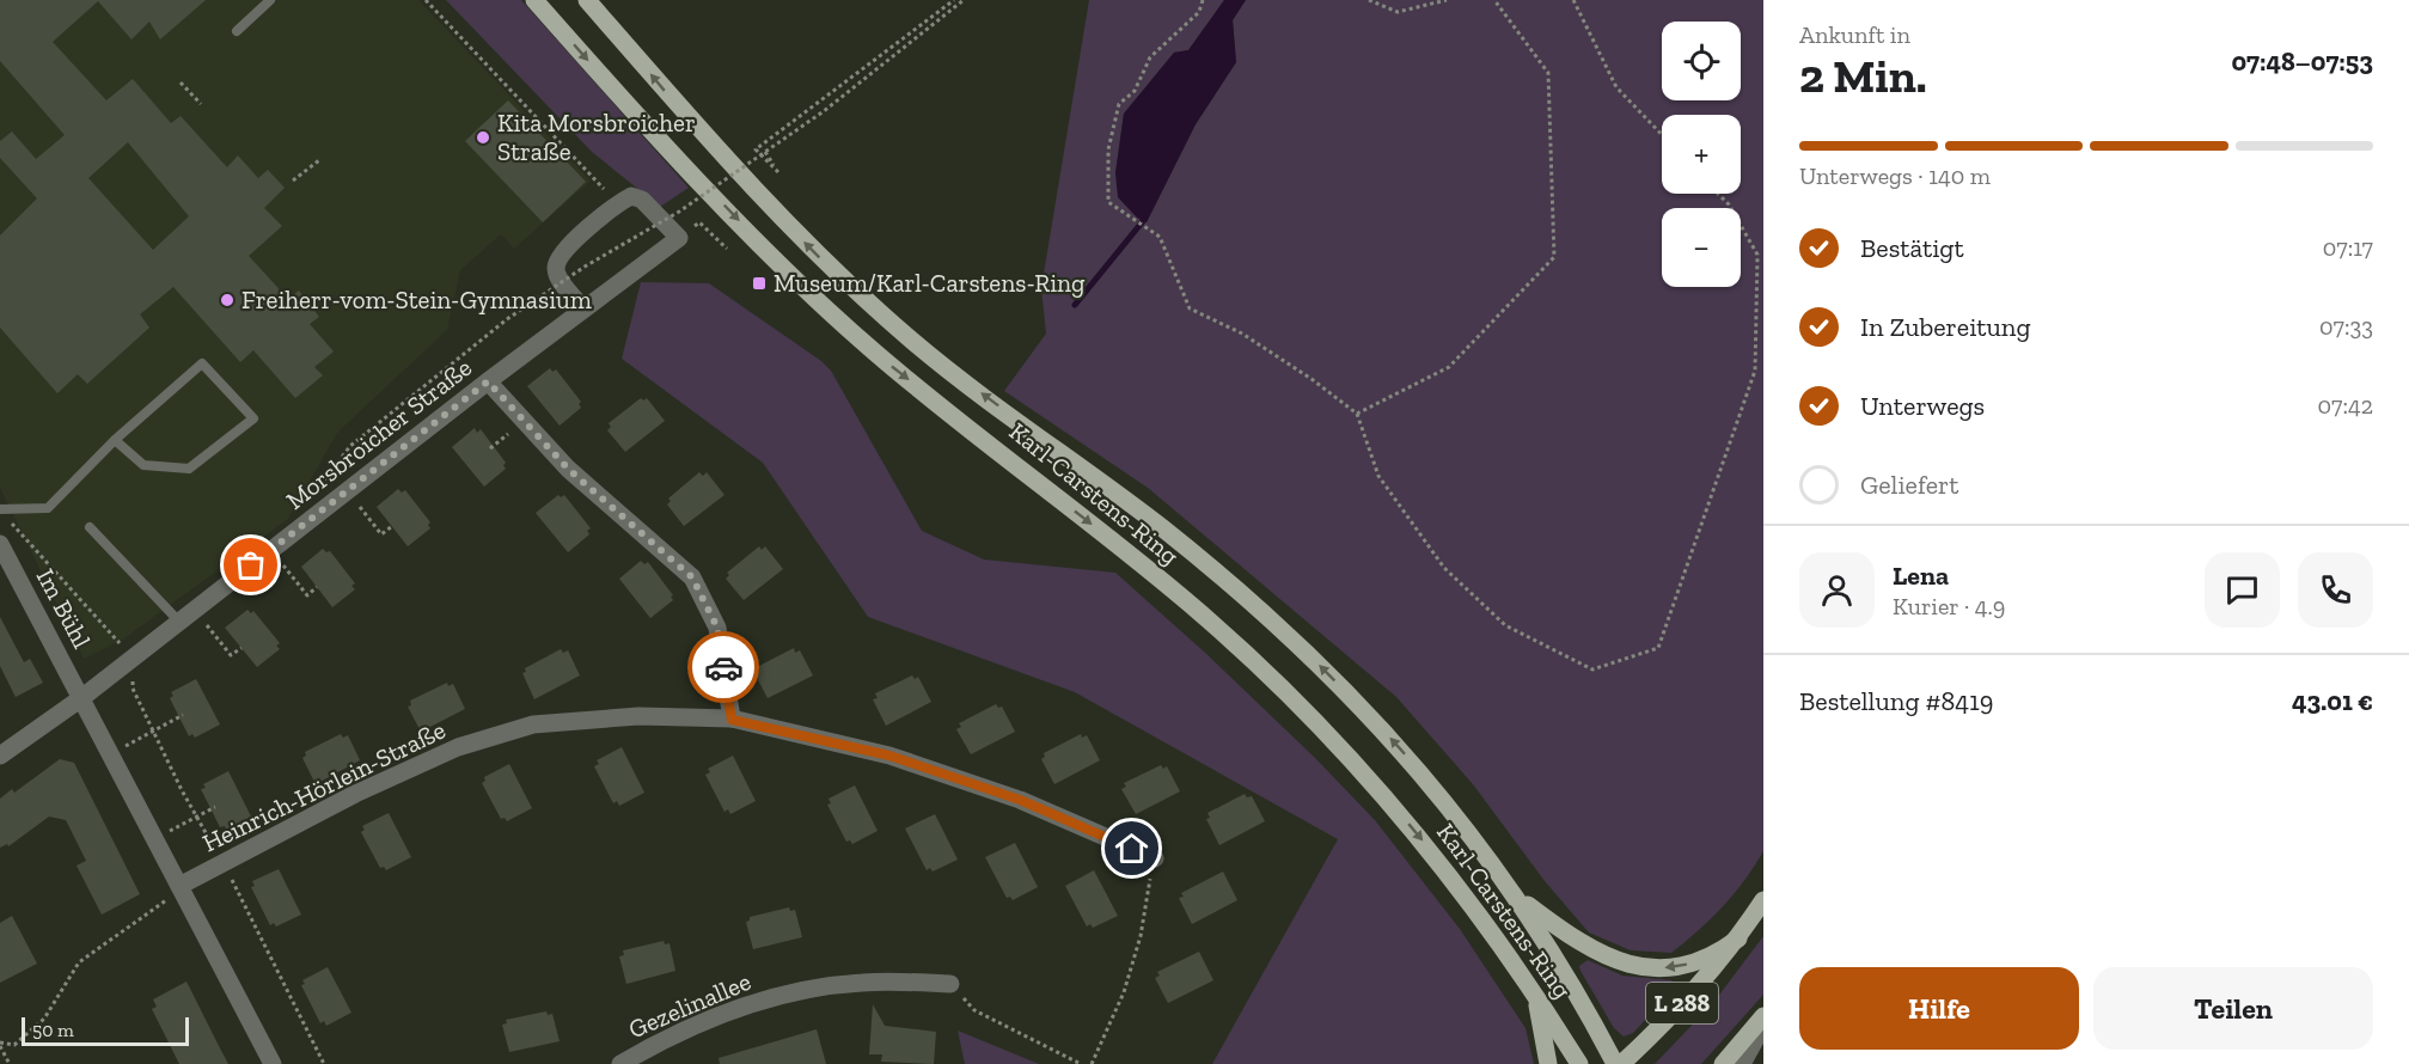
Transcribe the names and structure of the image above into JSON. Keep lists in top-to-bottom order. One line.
{"streets":{"main road":["Karl-Carstens-Ring","L 288"],"street":["Morsbroicher Straße","Im Bühl","Heinrich-Hörlein-Straße","Gezelinallee"]},"crossings":[["Morsbroicher Straße","Im Bühl"],["Im Bühl","Heinrich-Hörlein-Straße"]],"places":{"other":["Kita Morsbroicher Straße","Freiherr-vom-Stein-Gymnasium"],"transit":["Museum/Karl-Carstens-Ring"]},"scale_bar":"50 m","page":{"heading":["2 Min.","Ankunft in","07:48–07:53"],"panel":["Lena","Kurier · 4.9","Bestellung #8419","43.01 €"],"map_buttons":["+","−"],"bar":"Unterwegs · 140 m","list":[["Bestätigt","07:17"],["In Zubereitung","07:33"],["Unterwegs","07:42"],"Geliefert"],"buttons":["Hilfe","Teilen"],"scale":"50 m"}}
